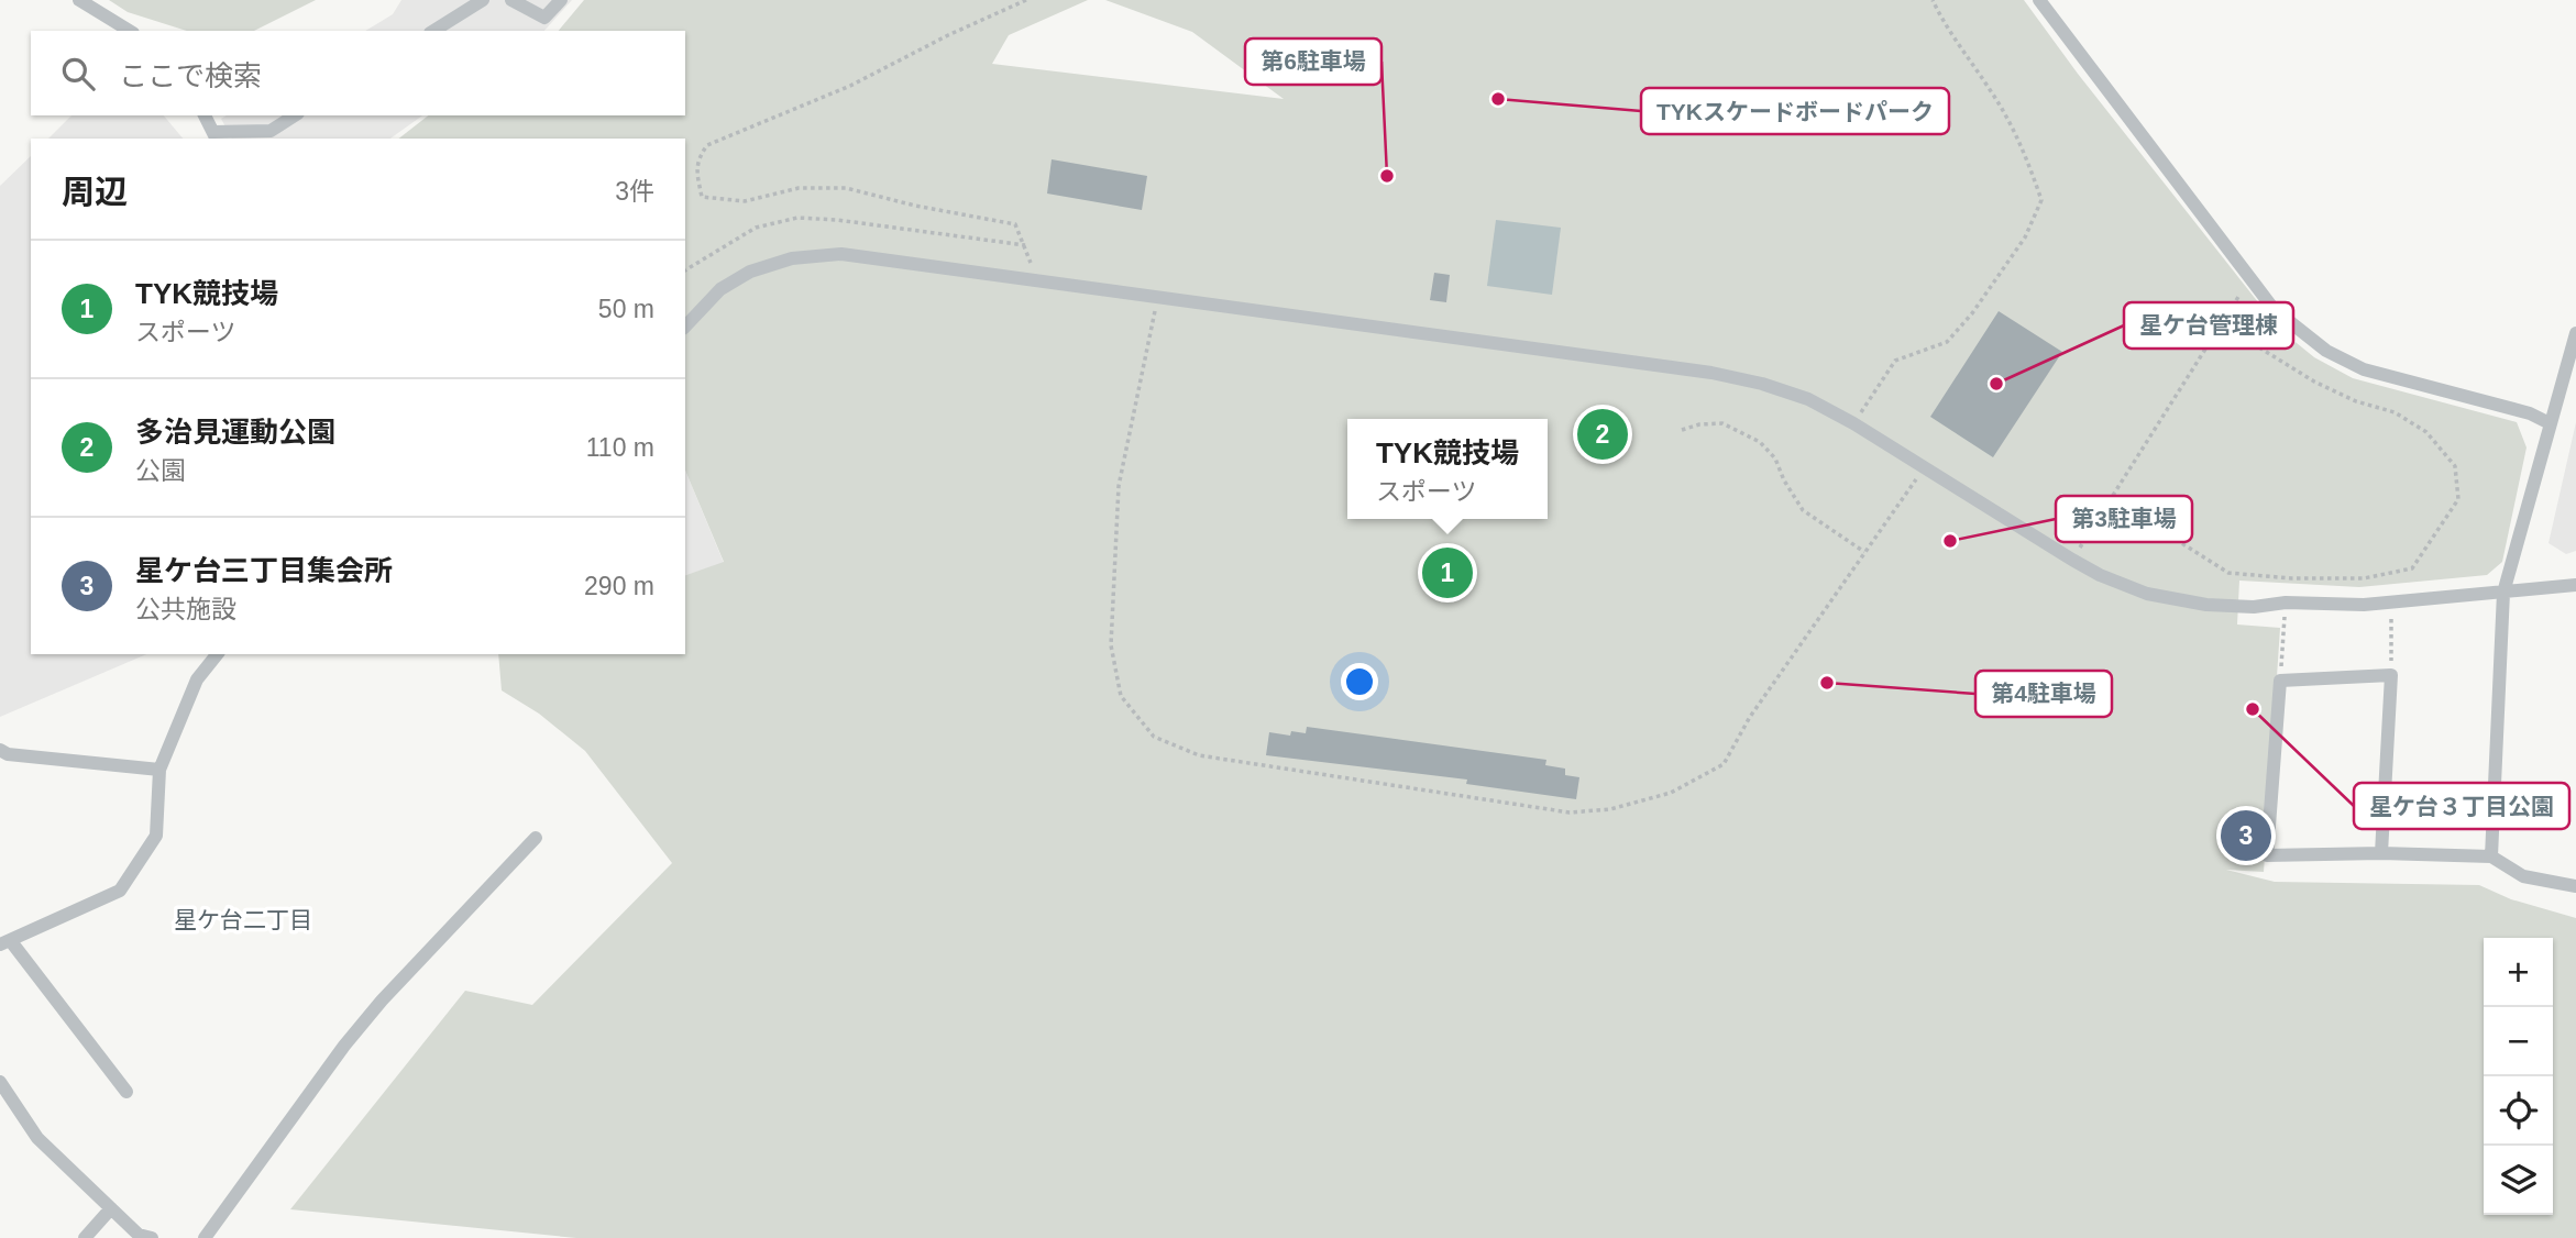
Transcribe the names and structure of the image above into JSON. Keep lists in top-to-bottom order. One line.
{"districts":["星ケ台二丁目"],"places":["TYKスケードボードパーク","第6駐車場","星ケ台管理棟","第3駐車場","第4駐車場","星ケ台３丁目公園"],"page":{"search":"ここで検索","heading":["周辺","3件"],"list":[{"mark":"1","name":"TYK競技場","note":"スポーツ","value":"50 m"},{"mark":"2","name":"多治見運動公園","note":"公園","value":"110 m"},{"mark":"3","name":"星ケ台三丁目集会所","note":"公共施設","value":"290 m"}],"pins":["2","1","3"],"popup":["TYK競技場","スポーツ"],"map_buttons":["+","−"]}}
